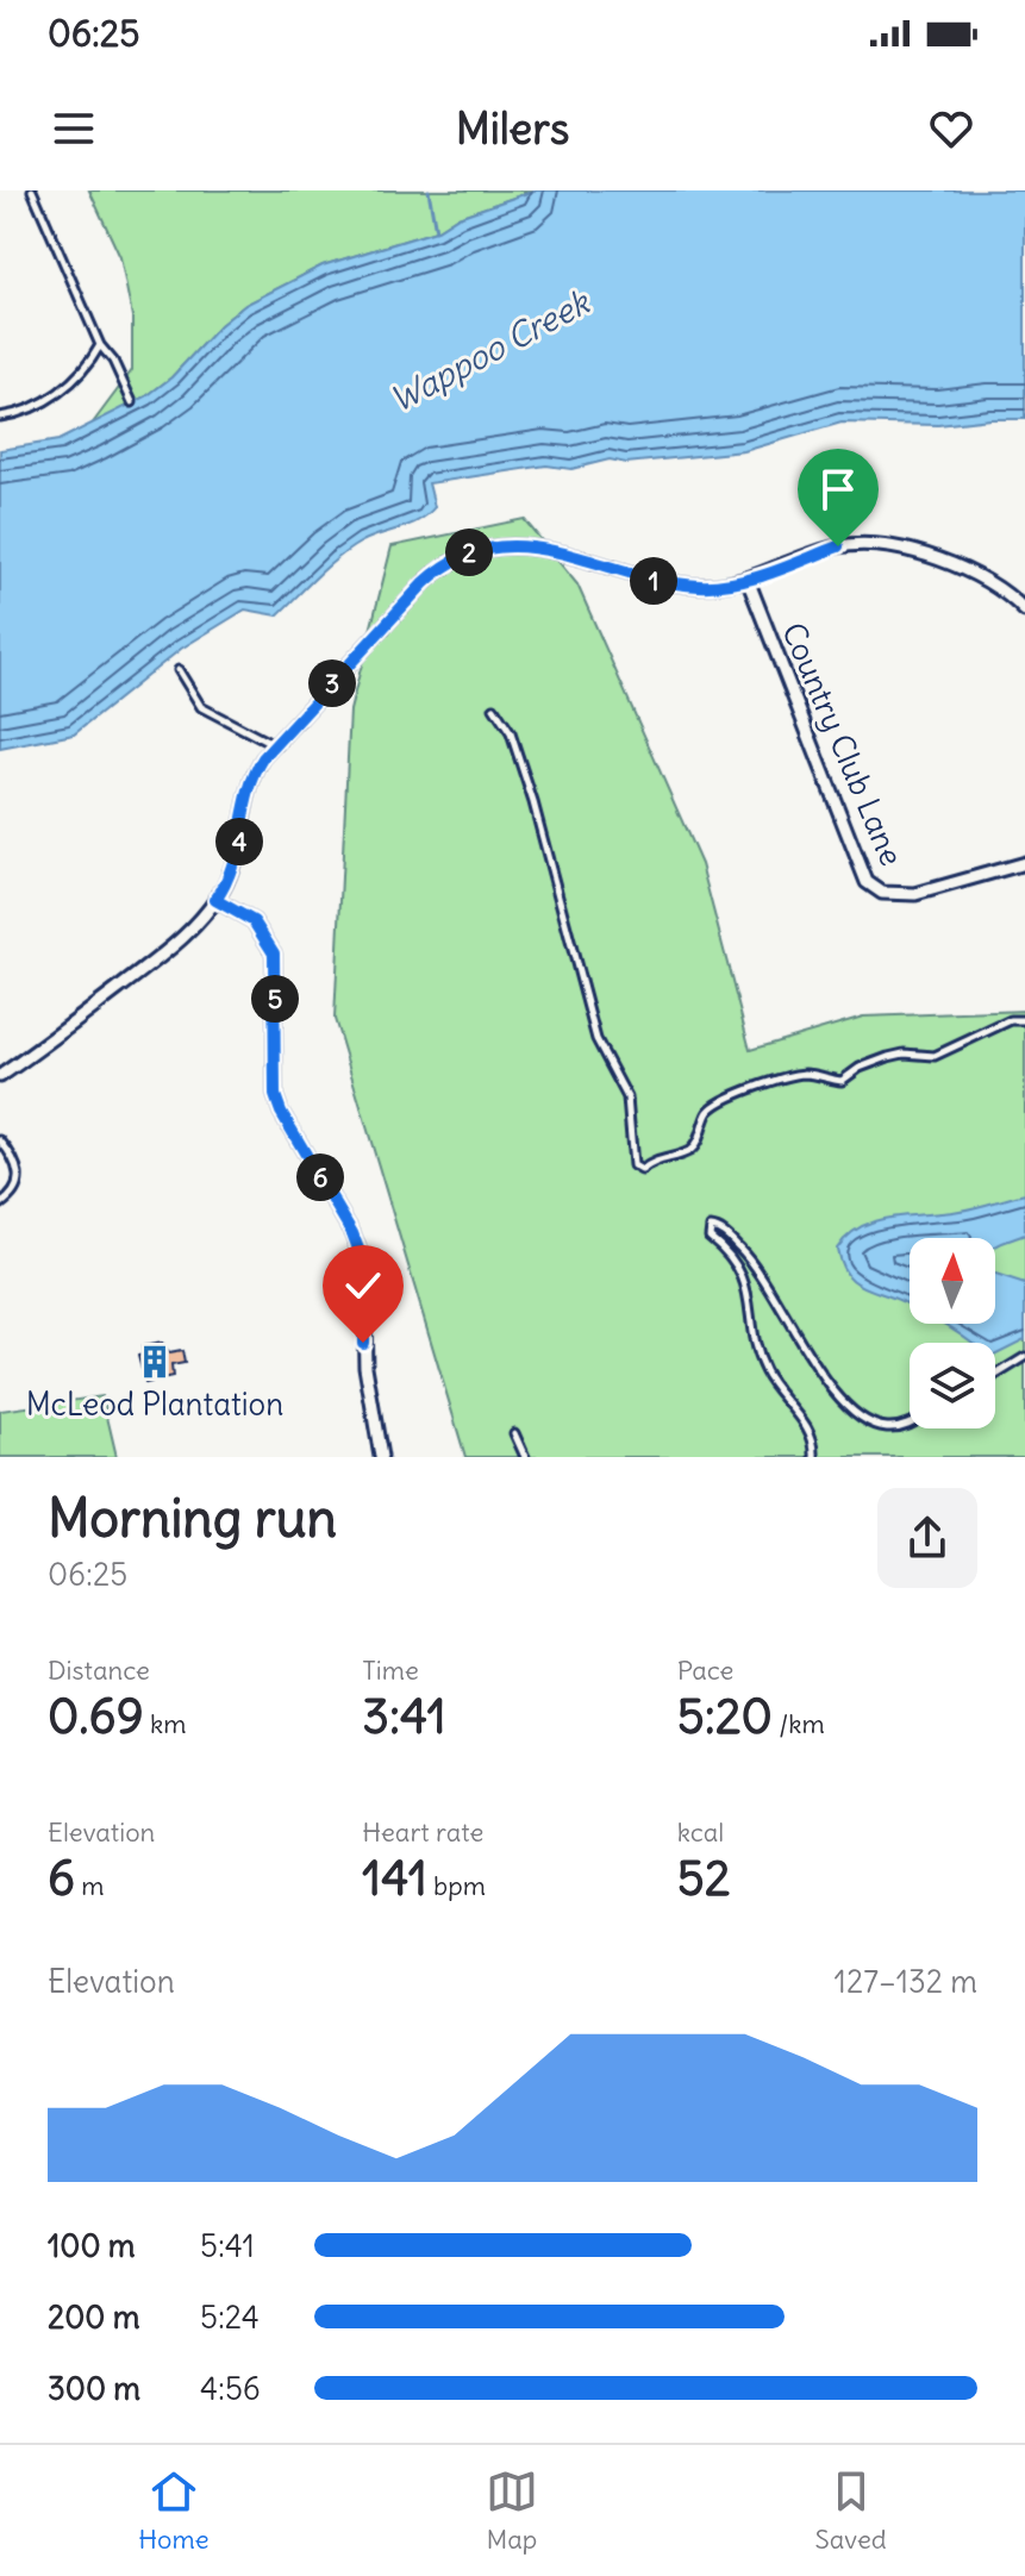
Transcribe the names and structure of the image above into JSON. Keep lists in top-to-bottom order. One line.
{"streets":{"street":["Country Club Lane"]},"water":["Wappoo Creek"],"places":{"building":["McLeod Plantation"]},"north":"top","page":{"status":"06:25","header":"Milers","pins":["2","1","3","4","5","6"],"heading":["Morning run","06:25"],"stats":[["Distance","0.69 km"],["Time","3:41"],["Pace","5:20 /km"],["Elevation","6 m"],["Heart rate","141 bpm"],["kcal","52"]],"chart":["Elevation","127–132 m"],"list":[{"name":"100 m","note":"5:41"},{"name":"200 m","note":"5:24"},{"name":"300 m","note":"4:56"}],"tabs":["Home","Map","Saved"]}}
